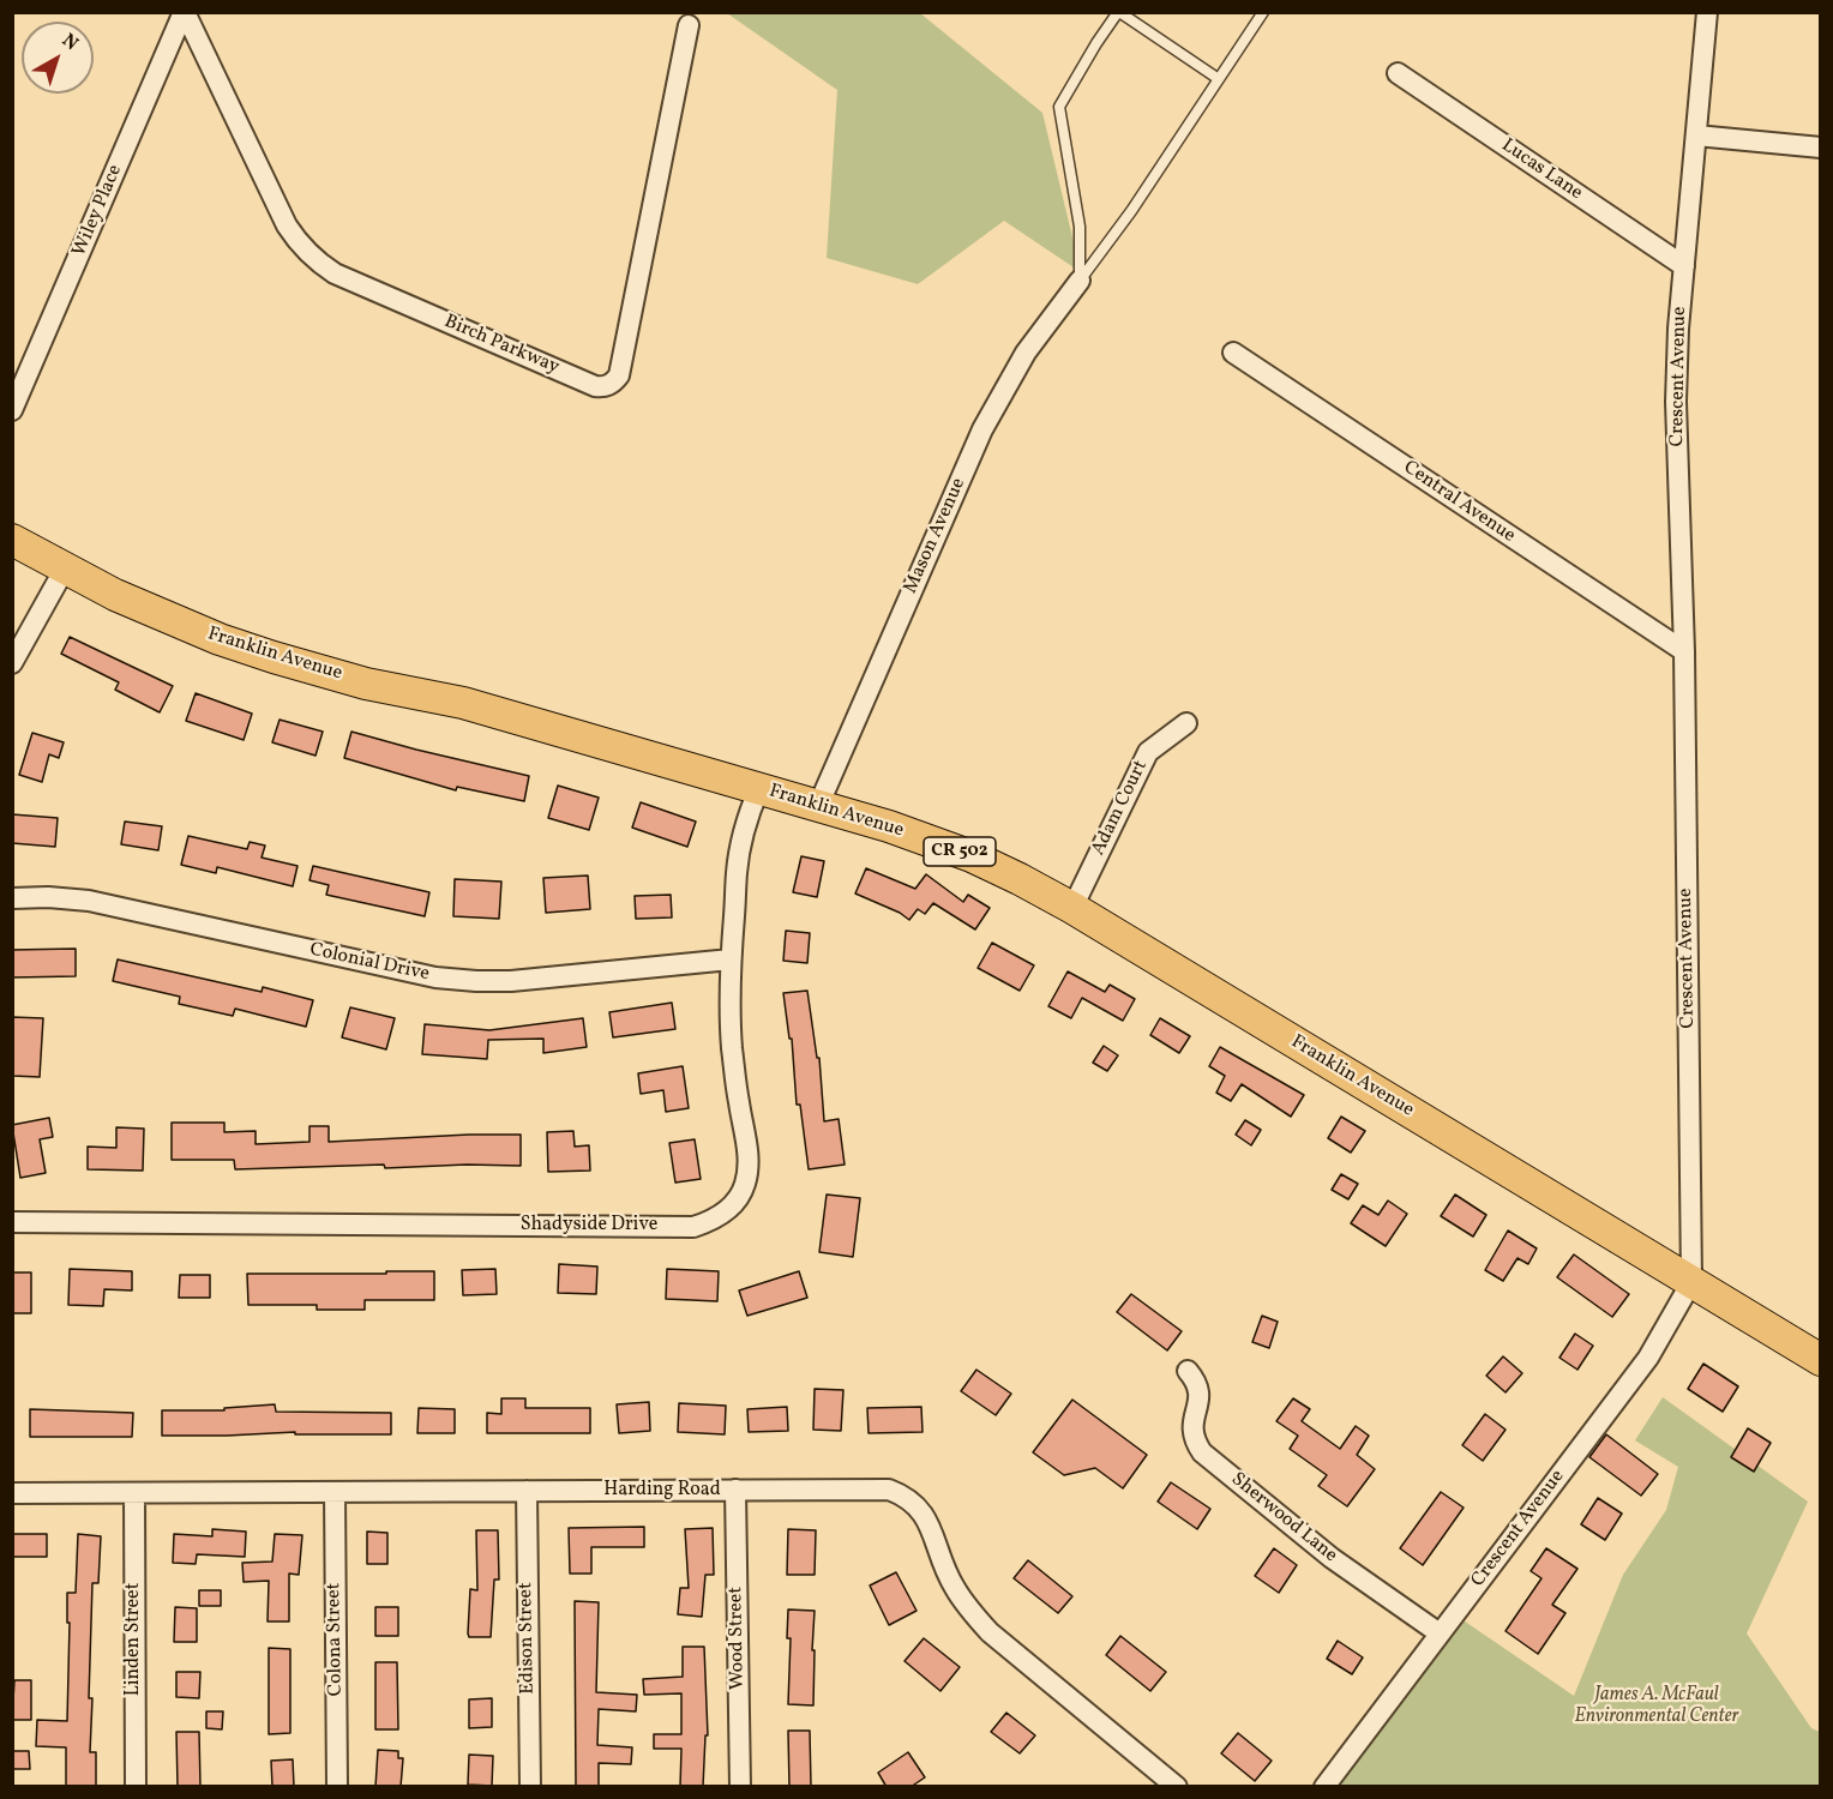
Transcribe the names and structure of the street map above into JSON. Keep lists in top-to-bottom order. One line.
{"streets":{"main road":["Franklin Avenue","CR 502"],"street":["Lucas Lane","Wiley Place","Birch Parkway","Crescent Avenue","Central Avenue","Mason Avenue","Adam Court","Colonial Drive","Shadyside Drive","Harding Road","Sherwood Lane","Edison Street","Wood Street","Linden Street","Colona Street"]},"crossings":[["Lucas Lane","Crescent Avenue"],["Wiley Place","Birch Parkway"],["Crescent Avenue","Central Avenue"],["Crescent Avenue","Franklin Avenue"],["Crescent Avenue","Sherwood Lane"],["Mason Avenue","Franklin Avenue"],["Franklin Avenue","Adam Court"],["Franklin Avenue","Shadyside Drive"],["Colonial Drive","Shadyside Drive"],["Harding Road","Edison Street"],["Harding Road","Wood Street"],["Harding Road","Linden Street"],["Harding Road","Colona Street"]],"parks":["James A. McFaul Environmental Center"],"north":"top right"}
